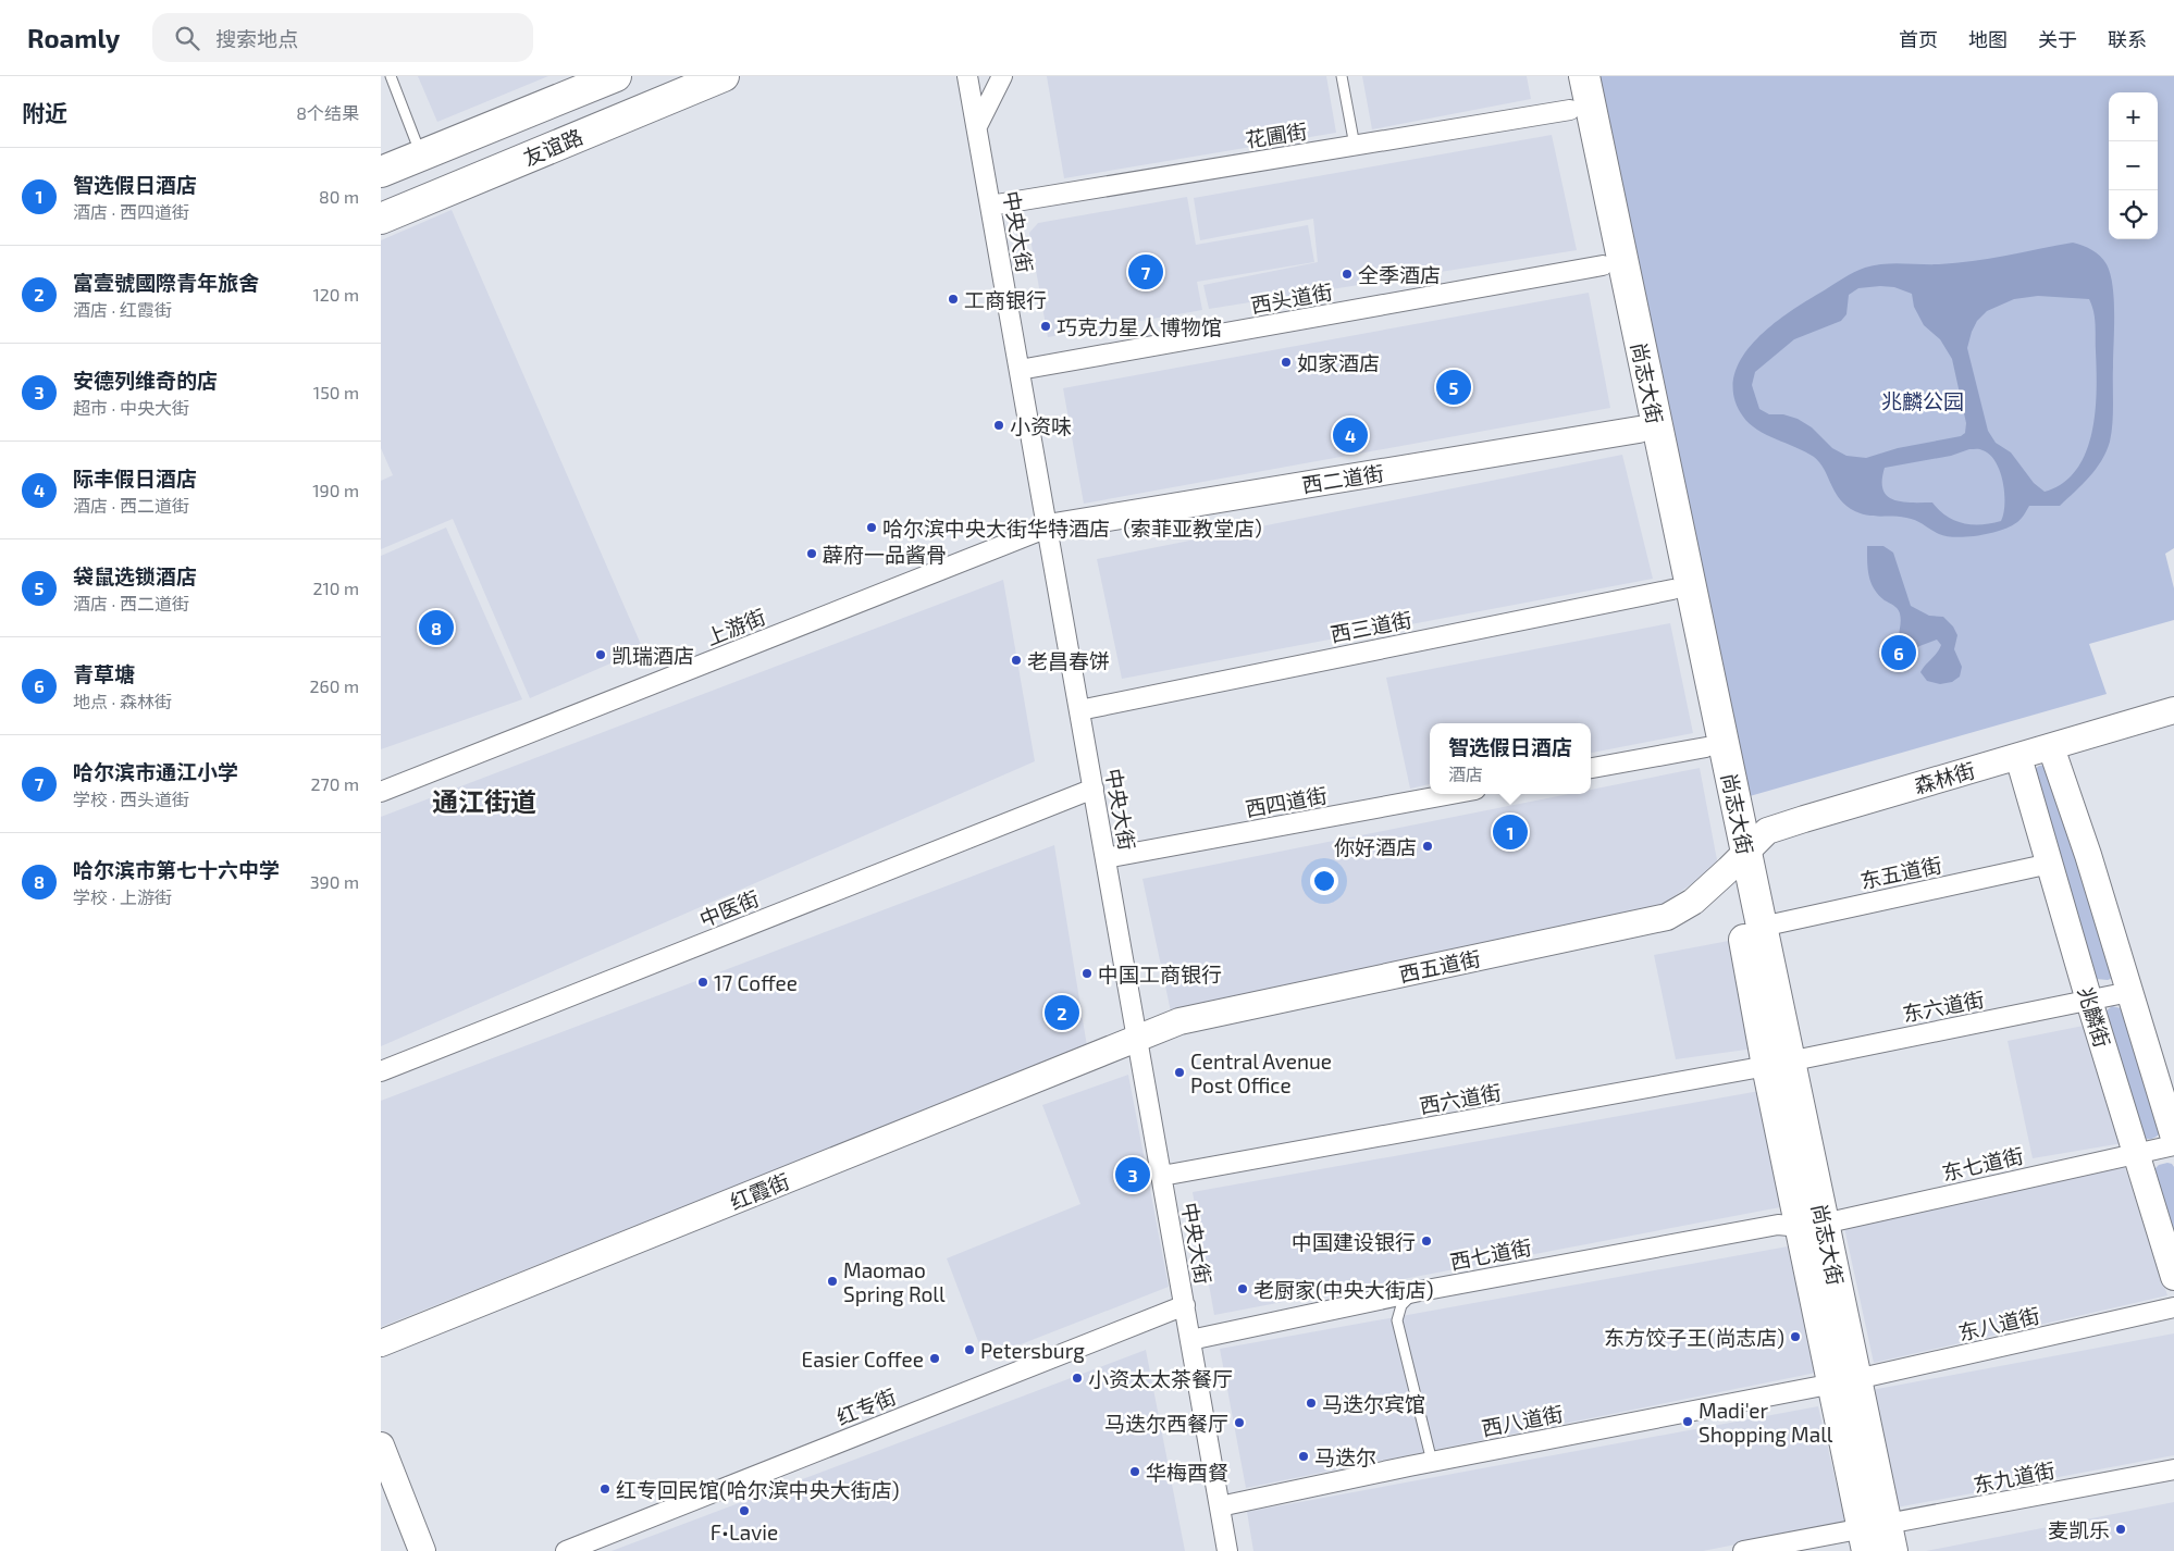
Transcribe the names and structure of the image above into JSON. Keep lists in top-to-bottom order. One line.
{"streets":{"main road":["友谊路","尚志大街","西二道街","森林街","西五道街","兆麟街","红霞街"],"street":["花圃街","中央大街","西头道街","上游街","西三道街","西四道街","东五道街","中医街","东六道街","西六道街","东七道街","西七道街","东八道街","红专街","西八道街","东九道街"]},"crossings":[["花圃街","中央大街"],["花圃街","尚志大街"],["中央大街","西头道街"],["中央大街","西二道街"],["中央大街","上游街"],["中央大街","西三道街"],["中央大街","西四道街"],["中央大街","中医街"],["中央大街","西五道街"],["中央大街","西六道街"],["中央大街","红霞街"],["中央大街","西七道街"],["中央大街","红专街"],["中央大街","西八道街"],["西头道街","尚志大街"],["尚志大街","西二道街"],["尚志大街","西三道街"],["尚志大街","森林街"],["尚志大街","东五道街"],["尚志大街","西五道街"],["尚志大街","东六道街"],["尚志大街","西六道街"],["尚志大街","东七道街"],["尚志大街","西七道街"],["尚志大街","东八道街"],["尚志大街","西八道街"],["尚志大街","东九道街"],["西二道街","上游街"],["森林街","西五道街"],["森林街","兆麟街"],["东五道街","兆麟街"],["西五道街","红霞街"],["东六道街","兆麟街"],["东六道街","西六道街"],["兆麟街","东七道街"],["东七道街","西七道街"],["东八道街","西八道街"]],"districts":["通江街道"],"parks":["兆麟公园"],"places":["全季酒店","工商银行","巧克力星人博物馆","如家酒店","小资味","哈尔滨中央大街华特酒店（索菲亚教堂店）","薜府一品酱骨","凯瑞酒店","老昌春饼","你好酒店","中国工商银行","17 Coffee","Central Avenue Post Office","中国建设银行","Maomao Spring Roll","老厨家(中央大街店)","东方饺子王(尚志店)","Petersburg","Easier Coffee","小资太太茶餐厅","马迭尔宾馆","Madi'er Shopping Mall","马迭尔西餐厅","马迭尔","华梅酉䝳","红专回民馆(哈尔滨中央大街店)","F•Lavie","麦凯乐"],"page":{"header":"Roamly","search":"搜索地点","nav":["首页","地图","关于","联系"],"heading":["附近","8个结果"],"map_buttons":["+","−"],"list":[{"mark":"1","name":"智选假日酒店","note":"酒店 · 西四道街","value":"80 m"},{"mark":"2","name":"富壹號國際青年旅舍","note":"酒店 · 红霞街","value":"120 m"},{"mark":"3","name":"安德列维奇的店","note":"超市 · 中央大街","value":"150 m"},{"mark":"4","name":"际丰假日酒店","note":"酒店 · 西二道街","value":"190 m"},{"mark":"5","name":"袋鼠选锁酒店","note":"酒店 · 西二道街","value":"210 m"},{"mark":"6","name":"青草塘","note":"地点 · 森林街","value":"260 m"},{"mark":"7","name":"哈尔滨市通江小学","note":"学校 · 西头道街","value":"270 m"},{"mark":"8","name":"哈尔滨市第七十六中学","note":"学校 · 上游街","value":"390 m"}],"pins":["7","5","4","8","6","1","2","3"],"popup":["智选假日酒店","酒店"]}}
